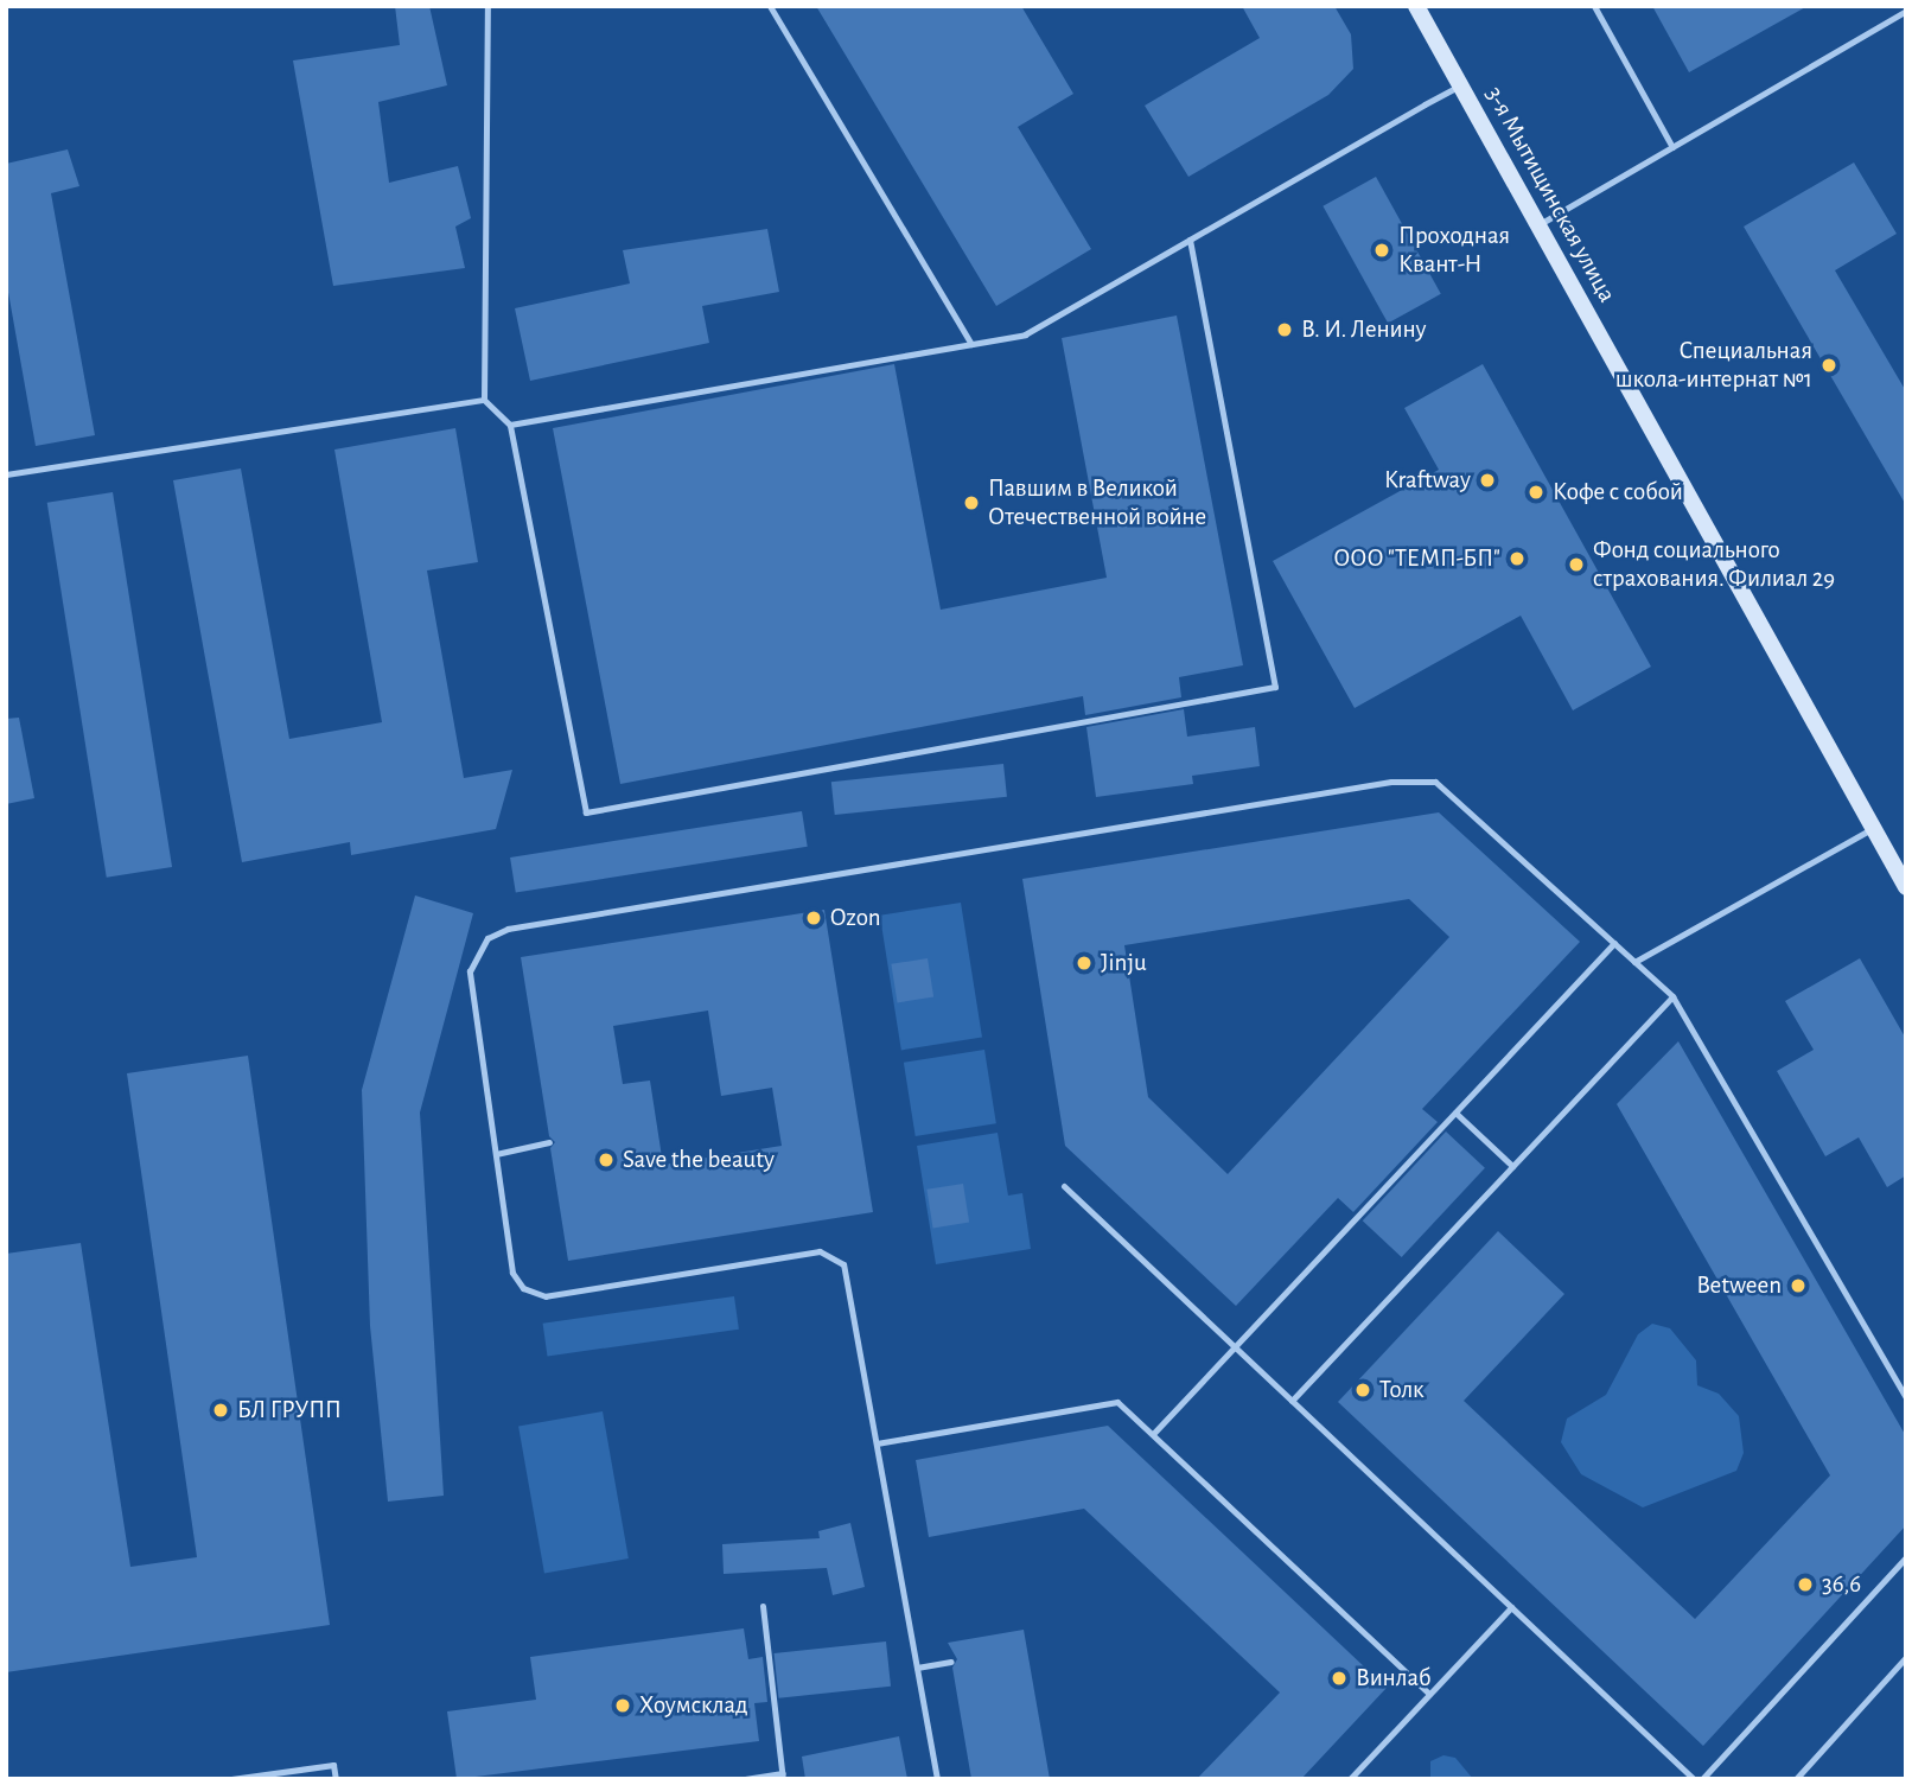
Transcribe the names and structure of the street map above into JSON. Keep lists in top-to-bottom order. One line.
{"streets":{"street":["3-я Мытищинская улица"]},"places":["Проходная Квант-Н","В. И. Ленину","Специальная школа-интернат №1","Kraftway","Кофе с собой","Павшим в Великой Отечественной войне","ООО \"ТЕМП-БП\"","Фонд социального страхования. Филиал 29","Ozon","Jinju","Save the beauty","Between","Толк","БЛ ГРУПП","36,6","Винлаб","Хоумсклад"]}
